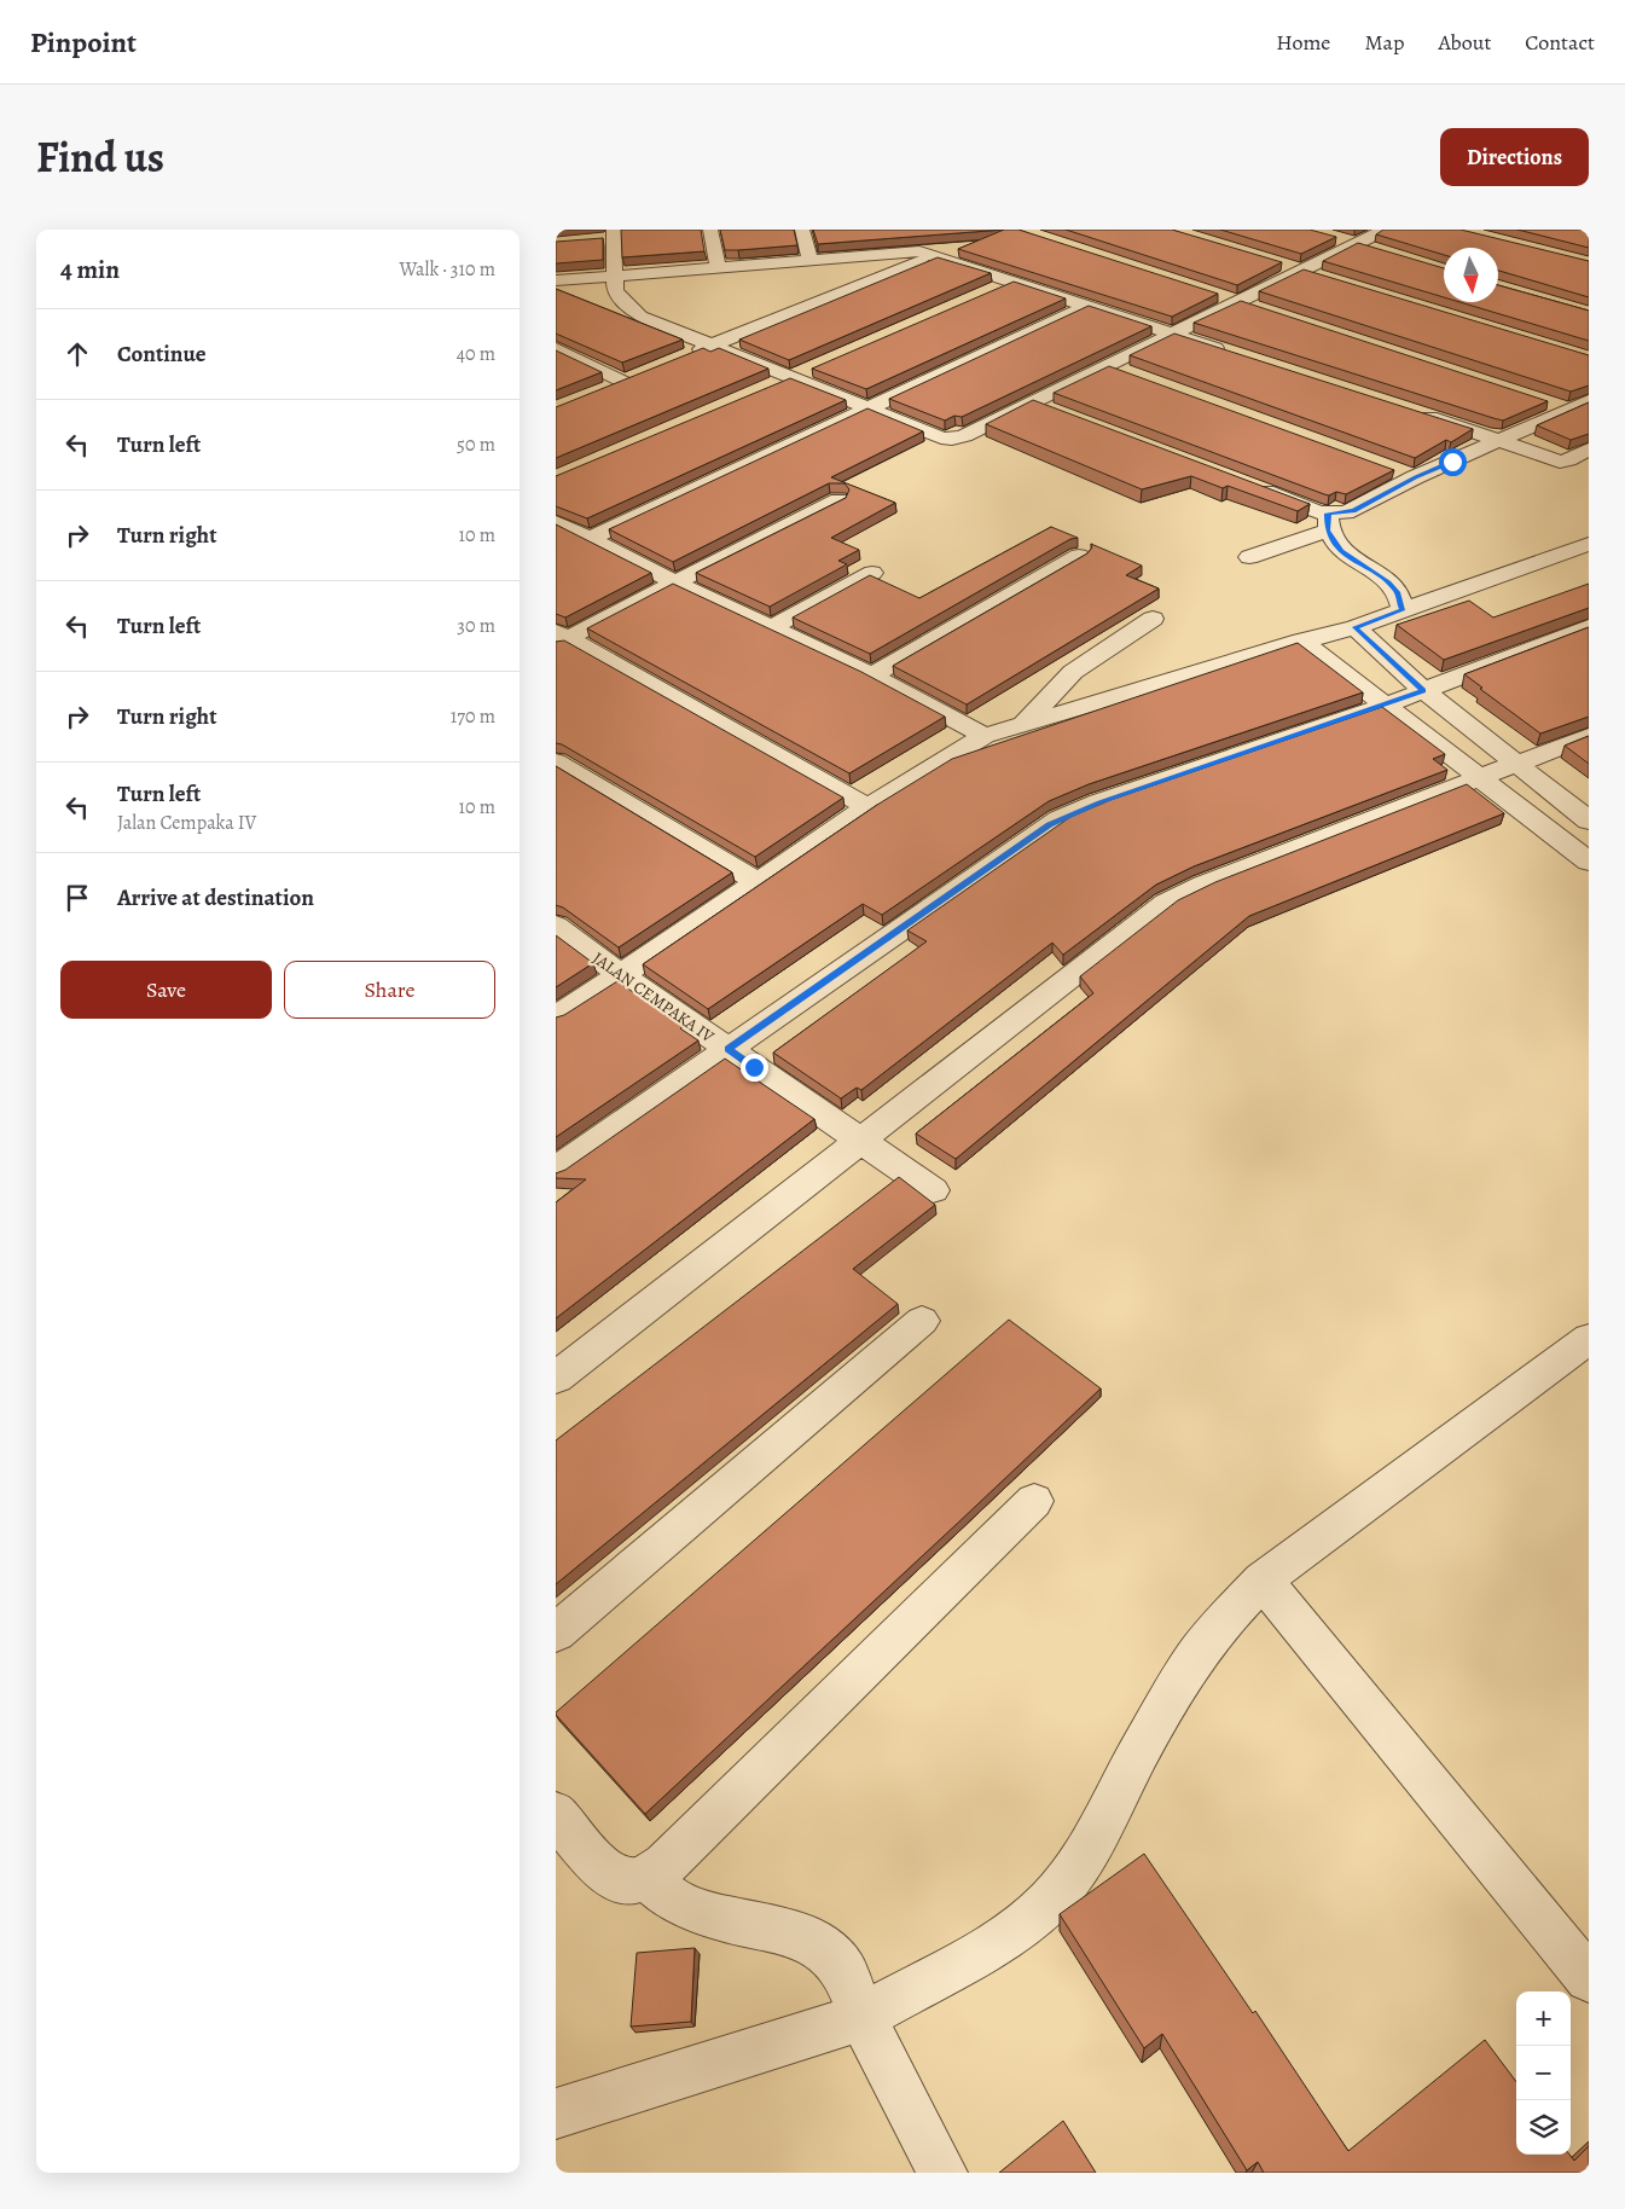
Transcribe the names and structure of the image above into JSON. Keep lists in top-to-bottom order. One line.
{"streets":{"street":["JALAN CEMPAKA IV"]},"north":"bottom","page":{"header":"Pinpoint","nav":["Home","Map","About","Contact"],"title":"Find us","buttons":["Directions",["Save","Share"]],"heading":["4 min","Walk · 310 m"],"list":[["Continue","40 m"],["Turn left","50 m"],["Turn right","10 m"],["Turn left","30 m"],["Turn right","170 m"],["Turn left","Jalan Cempaka IV","10 m"],"Arrive at destination"],"map_buttons":["+","−"]}}
